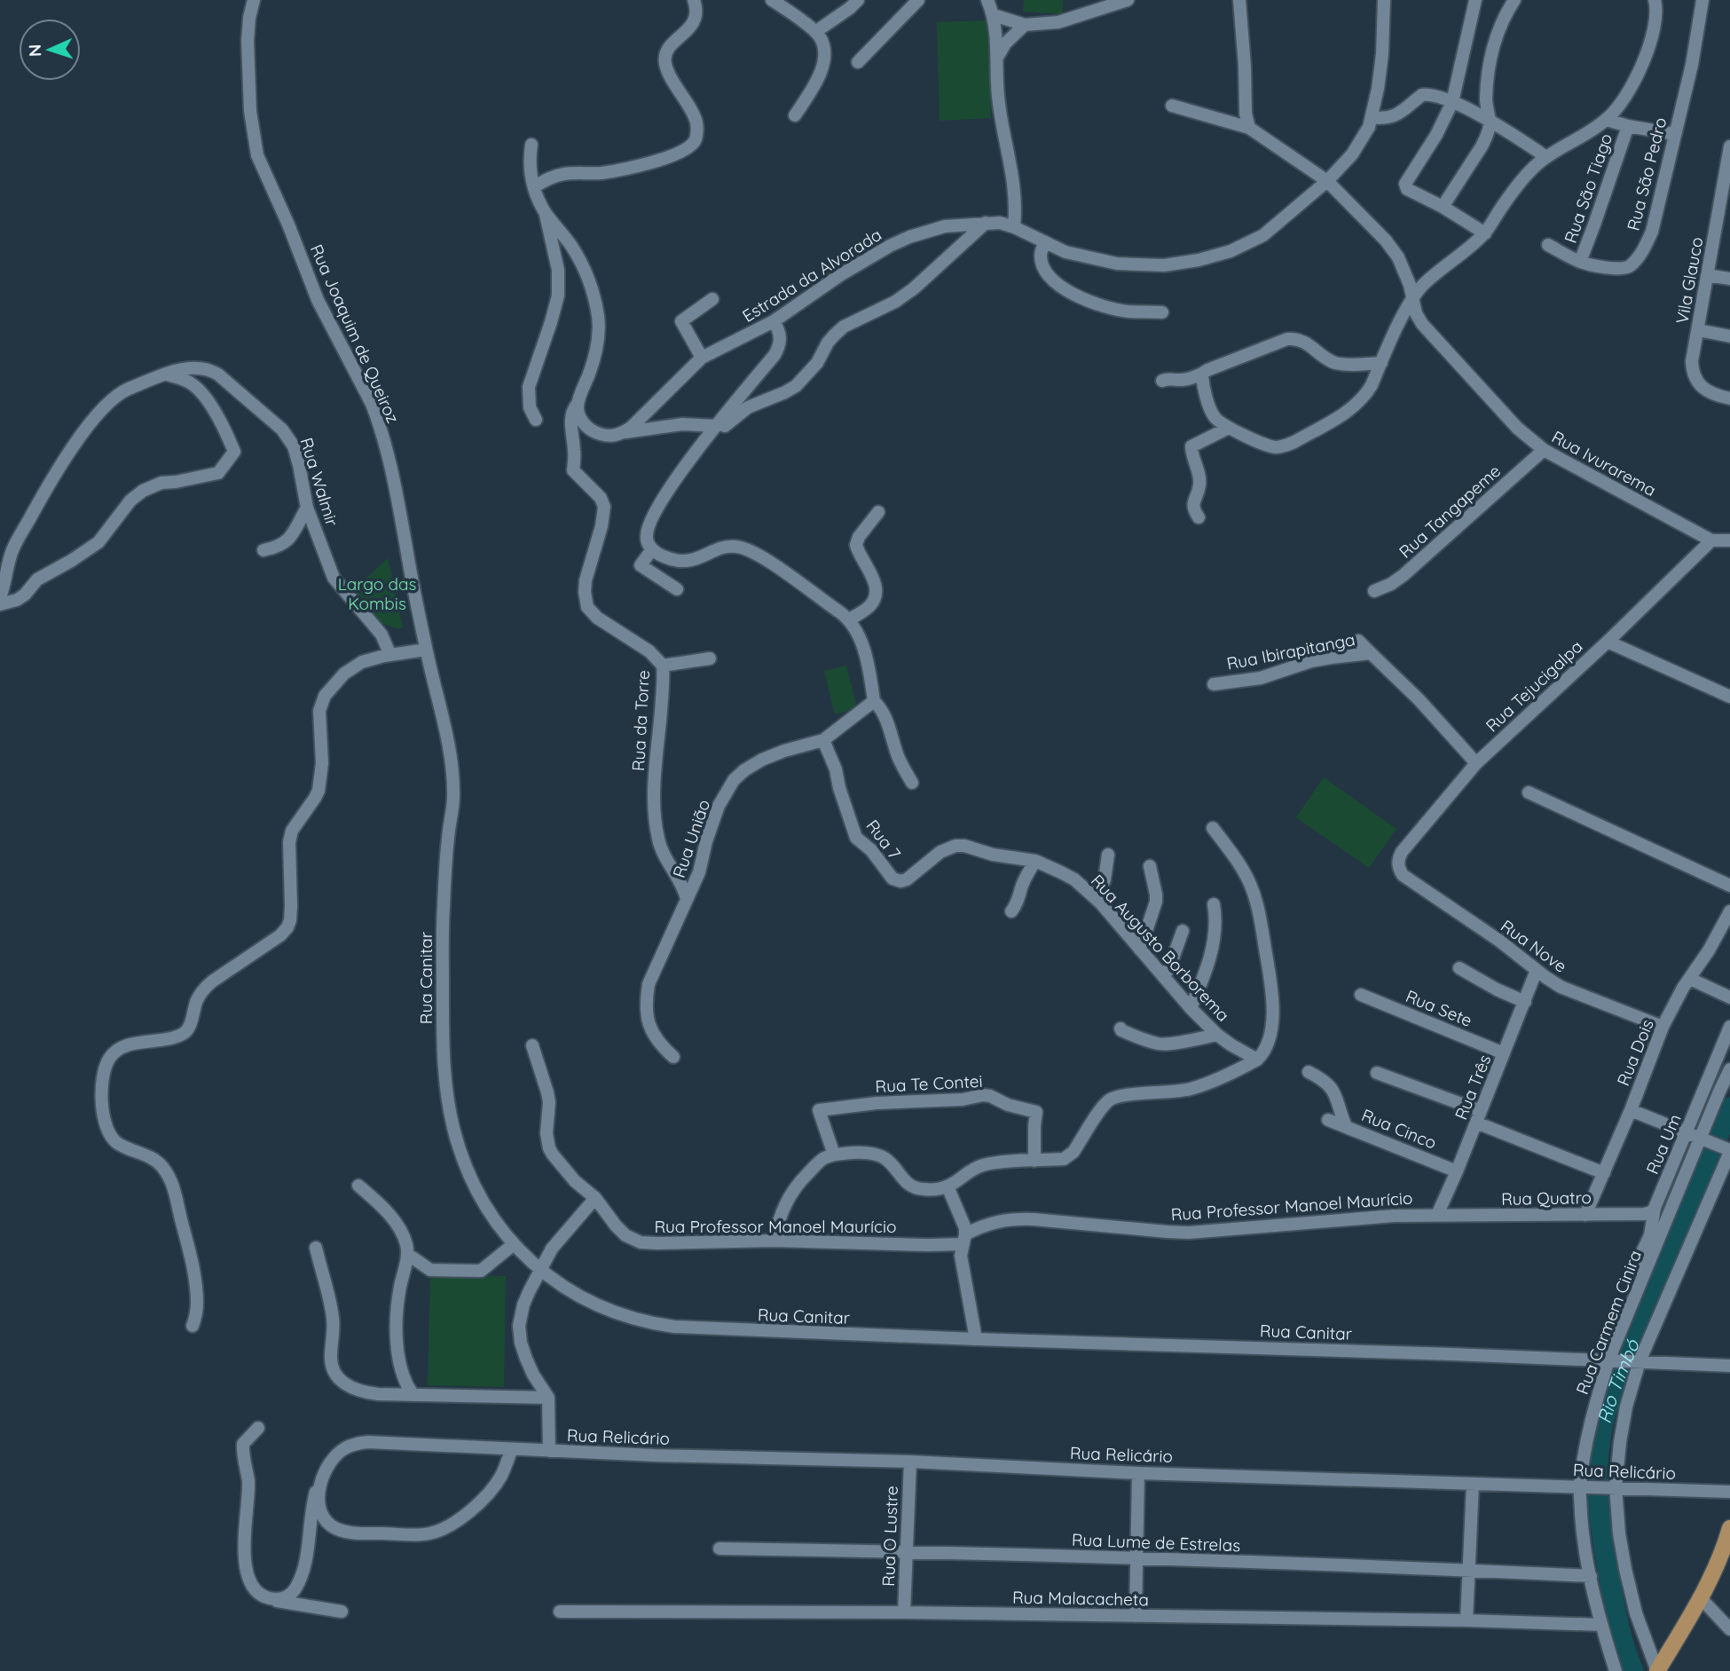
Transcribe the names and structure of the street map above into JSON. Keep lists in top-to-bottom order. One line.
{"streets":{"street":["Rua São Pedro","Rua São Tiago","Estrada da Alvorada","Vila Glauco","Rua Joaquim de Queiroz","Rua Ivurarema","Rua Walmir","Rua Tangapeme","Rua Ibirapitanga","Rua Tejucigalpa","Rua da Torre","Rua União","Rua 7","Rua Nove","Rua Augusto Borborema","Rua Canitar","Rua Sete","Rua Dois","Rua Te Contei","Rua Três","Rua Cinco","Rua Um","Rua Quatro","Rua Professor Manoel Maurício","Rua Carmem Cinira","Rua Relicário","Rua O Lustre","Rua Lume de Estrelas","Rua Malacacheta"]},"crossings":[["Rua São Pedro","Rua São Tiago"],["Estrada da Alvorada","Rua Ivurarema"],["Rua Joaquim de Queiroz","Rua Canitar"],["Rua Ivurarema","Rua Tangapeme"],["Rua Ivurarema","Rua Tejucigalpa"],["Rua Ibirapitanga","Rua Tejucigalpa"],["Rua Tejucigalpa","Rua Nove"],["Rua da Torre","Rua União"],["Rua União","Rua 7"],["Rua 7","Rua Augusto Borborema"],["Rua Nove","Rua Dois"],["Rua Nove","Rua Três"],["Rua Canitar","Rua Carmem Cinira"],["Rua Sete","Rua Três"],["Rua Dois","Rua Quatro"],["Rua Três","Rua Cinco"],["Rua Três","Rua Quatro"],["Rua Três","Rua Professor Manoel Maurício"],["Rua Um","Rua Quatro"],["Rua Um","Rua Carmem Cinira"],["Rua Quatro","Rua Professor Manoel Maurício"],["Rua Carmem Cinira","Rua Relicário"],["Rua Carmem Cinira","Rua Lume de Estrelas"],["Rua Carmem Cinira","Rua Malacacheta"],["Rua Relicário","Rua O Lustre"],["Rua O Lustre","Rua Lume de Estrelas"],["Rua O Lustre","Rua Malacacheta"]],"water":["Rio Timbó"],"parks":["Largo das Kombis"],"north":"left"}
